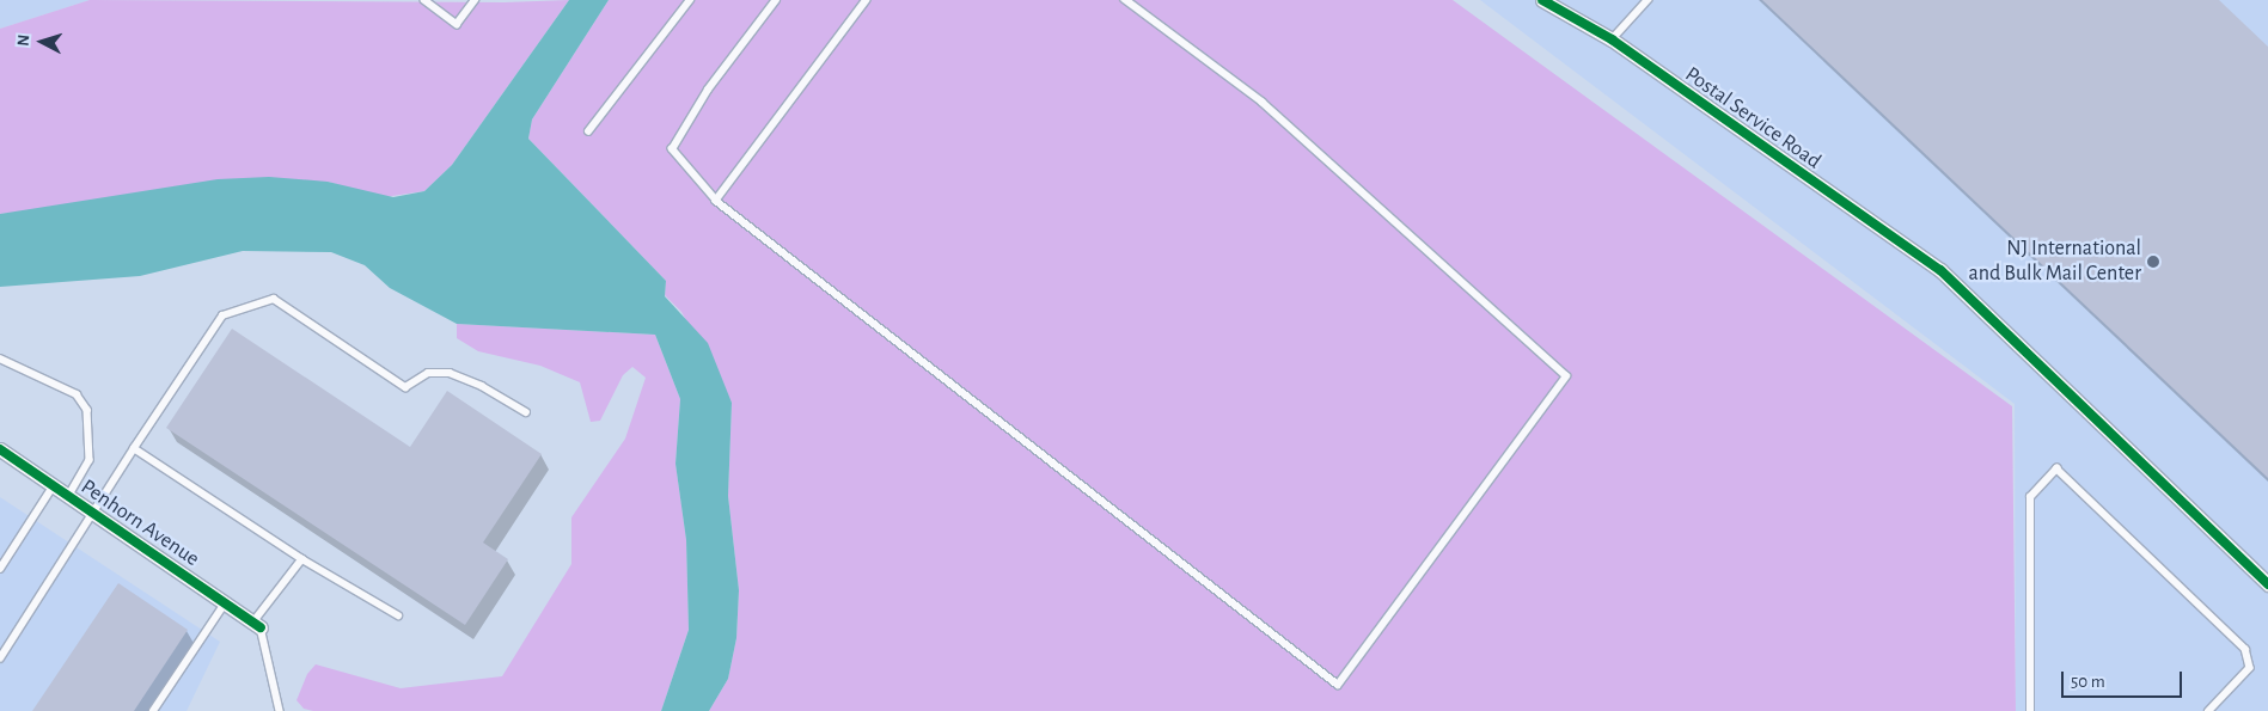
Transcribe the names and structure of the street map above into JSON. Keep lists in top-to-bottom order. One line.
{"streets":{"street":["Postal Service Road","Penhorn Avenue"]},"places":["NJ International and Bulk Mail Center"],"scale_bar":"50 m","north":"left"}
